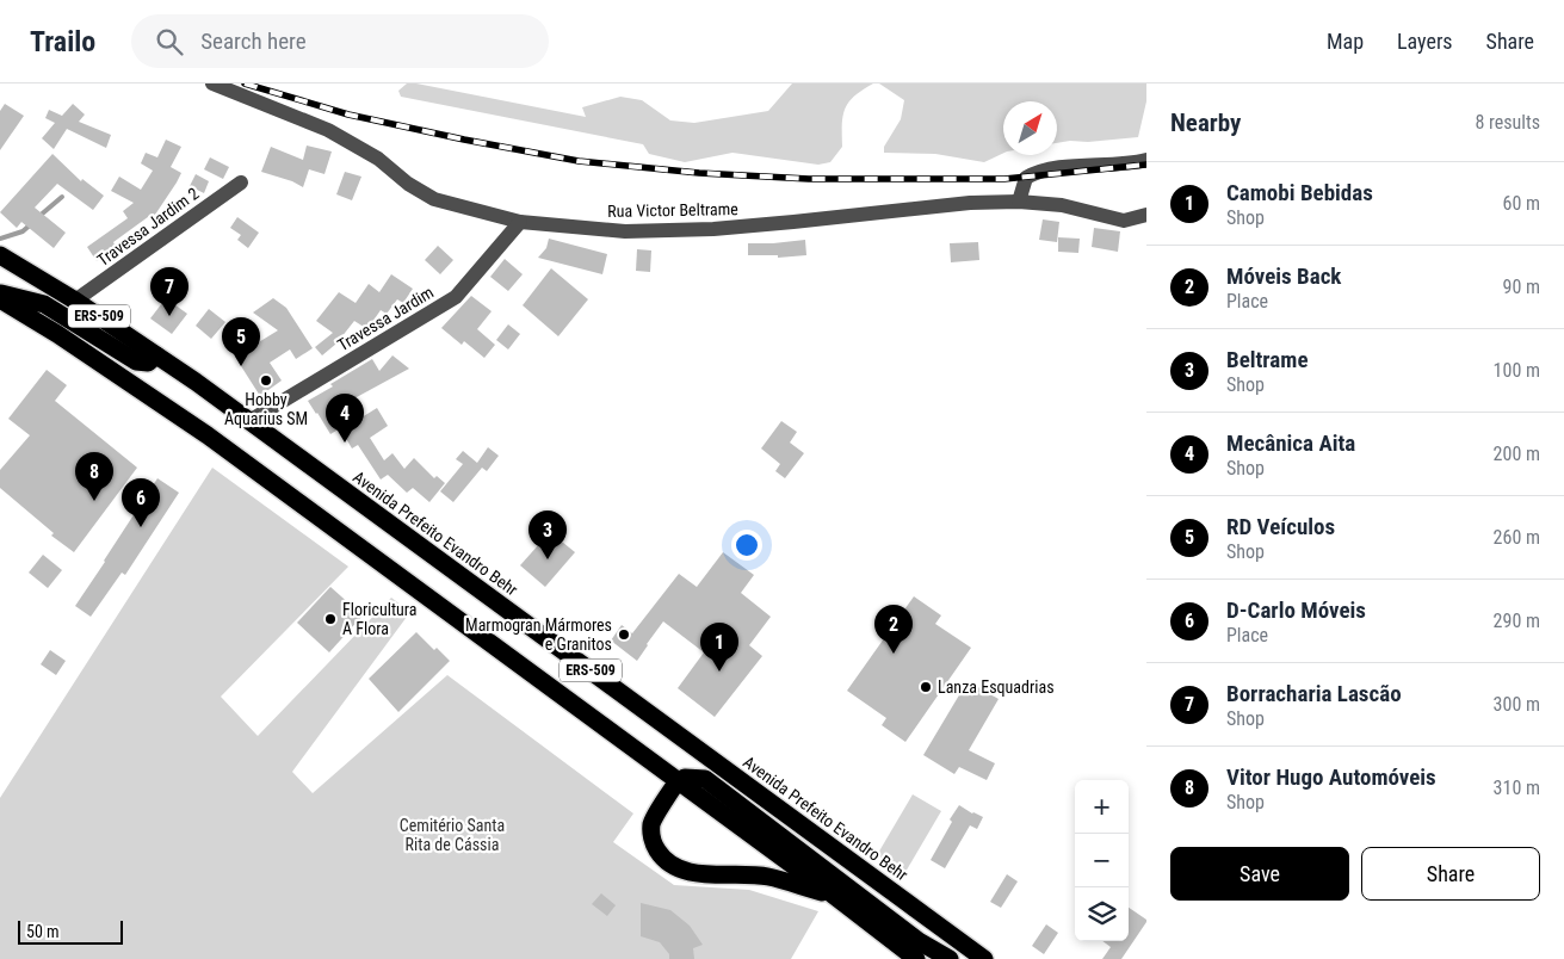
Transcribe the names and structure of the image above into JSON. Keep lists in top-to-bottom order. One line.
{"streets":{"highway":["ERS-509","Avenida Prefeito Evandro Behr"],"street":["Rua Victor Beltrame","Travessa Jardim 2","Travessa Jardim"]},"crossings":[["Rua Victor Beltrame","Travessa Jardim"],["Travessa Jardim 2","Avenida Prefeito Evandro Behr"],["Travessa Jardim","Avenida Prefeito Evandro Behr"]],"parks":["Cemitério Santa Rita de Cássia"],"places":["Hobby Aquarius SM","Floricultura A Flora","Marmogran Mármores e Granitos","Lanza Esquadrias"],"scale_bar":"50 m","north":"top right","page":{"header":"Trailo","search":"Search here","nav":["Map","Layers","Share"],"heading":["Nearby","8 results"],"list":[{"mark":"1","name":"Camobi Bebidas","note":"Shop","value":"60 m"},{"mark":"2","name":"Móveis Back","note":"Place","value":"90 m"},{"mark":"3","name":"Beltrame","note":"Shop","value":"100 m"},{"mark":"4","name":"Mecânica Aita","note":"Shop","value":"200 m"},{"mark":"5","name":"RD Veículos","note":"Shop","value":"260 m"},{"mark":"6","name":"D-Carlo Móveis","note":"Place","value":"290 m"},{"mark":"7","name":"Borracharia Lascão","note":"Shop","value":"300 m"},{"mark":"8","name":"Vitor Hugo Automóveis","note":"Shop","value":"310 m"}],"pins":["7","5","4","8","6","3","2","1"],"map_buttons":["+","−"],"buttons":["Save","Share"],"scale":"50 m"}}
